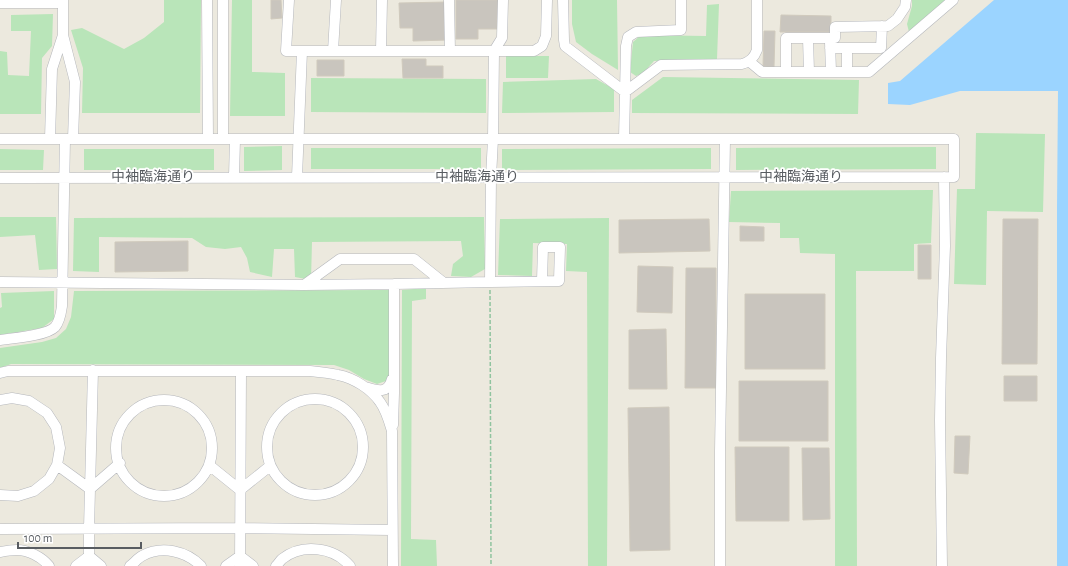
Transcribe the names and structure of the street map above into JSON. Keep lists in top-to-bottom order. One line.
{"streets":{"street":["中袖臨海通り"]},"scale_bar":"100 m"}
